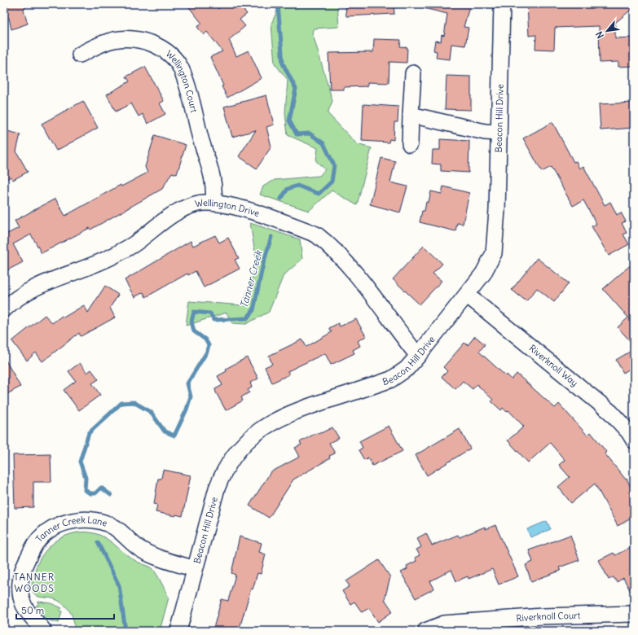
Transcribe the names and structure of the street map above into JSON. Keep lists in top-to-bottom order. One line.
{"streets":{"street":["Wellington Court","Beacon Hill Drive","Wellington Drive","Riverknoll Way","Tanner Creek Lane","Riverknoll Court"]},"crossings":[["Wellington Court","Wellington Drive"],["Beacon Hill Drive","Wellington Drive"],["Beacon Hill Drive","Riverknoll Way"],["Beacon Hill Drive","Tanner Creek Lane"]],"districts":["TANNER WOODS"],"water":["Tanner Creek"],"scale_bar":"50 m","north":"bottom left"}
